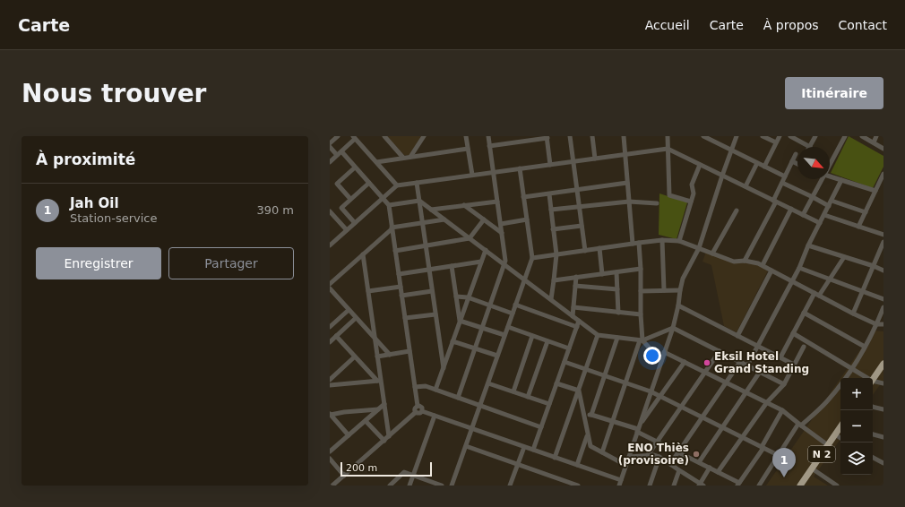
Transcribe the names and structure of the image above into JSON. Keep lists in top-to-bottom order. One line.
{"streets":{"highway":["N 2"]},"places":["Eksil Hotel Grand Standing","ENO Thiès (provisoire)"],"scale_bar":"200 m","north":"bottom right","page":{"header":"Carte","nav":["Accueil","Carte","À propos","Contact"],"buttons":["Itinéraire",["Enregistrer","Partager"]],"title":"Nous trouver","heading":"À proximité","list":[{"mark":"1","name":"Jah Oil","note":"Station-service","value":"390 m"}],"map_buttons":["+","−"],"pins":"1","scale":"200 m"}}
